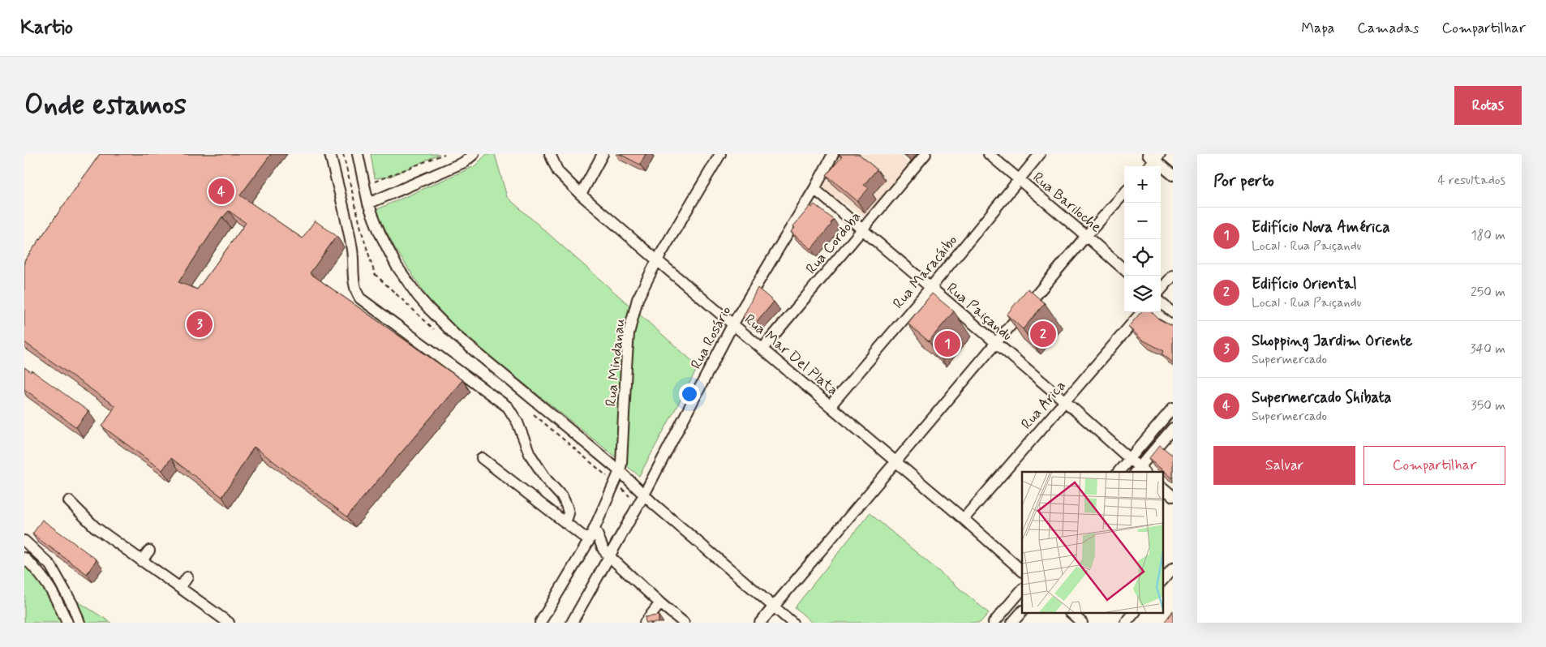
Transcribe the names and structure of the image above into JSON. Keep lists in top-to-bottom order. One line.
{"streets":{"street":["Rua Bariloche","Rua Cordoba","Rua Maracáibo","Rua Paiçandu","Rua Rosário","Rua Mar Del Plata","Rua Mindanau","Rua Arica"]},"crossings":[["Rua Bariloche","Rua Maracáibo"],["Rua Cordoba","Rua Paiçandu"],["Rua Cordoba","Rua Mar Del Plata"],["Rua Maracáibo","Rua Paiçandu"],["Rua Maracáibo","Rua Mar Del Plata"],["Rua Paiçandu","Rua Rosário"],["Rua Paiçandu","Rua Arica"],["Rua Rosário","Rua Mar Del Plata"],["Rua Mar Del Plata","Rua Mindanau"],["Rua Mar Del Plata","Rua Arica"]],"page":{"header":"Kartio","nav":["Mapa","Camadas","Compartilhar"],"buttons":["Rotas",["Salvar","Compartilhar"]],"title":"Onde estamos","heading":["Por perto","4 resultados"],"map_buttons":["+","−"],"pins":["4","3","2","1"],"list":[{"mark":"1","name":"Edifício Nova América","note":"Local · Rua Paiçandu","value":"180 m"},{"mark":"2","name":"Edifício Oriental","note":"Local · Rua Paiçandu","value":"250 m"},{"mark":"3","name":"Shopping Jardim Oriente","note":"Supermercado","value":"340 m"},{"mark":"4","name":"Supermercado Shibata","note":"Supermercado","value":"350 m"}]}}
